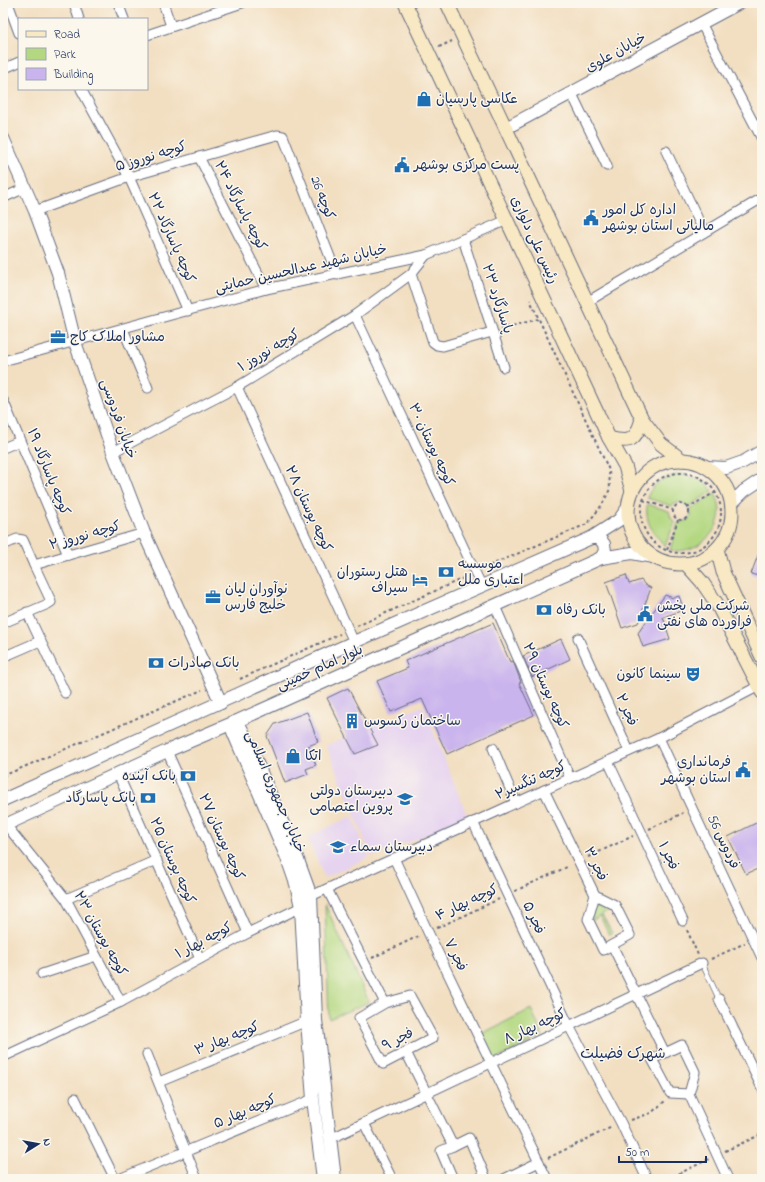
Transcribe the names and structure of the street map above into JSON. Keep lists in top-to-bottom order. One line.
{"streets":{"main road":["رئیس علی دلواری"],"street":["خیابان علوی","کوچه نوروز ۵","کوچه 26","کوچه پاسارگاد ۲۴","کوچه پاسارگاد ۲۲","خیابان شهید عبدالحسین حمایتی","پاسارگارد ۲۳","کوچه نوروز ۱","خیابان فردوسی","کوچه بوستان ۳۰","کوچه پاسارگاد ۱۹","کوچه بوستان ۲۸","کوچه نوروز ۲","بلوار امام خمینی","کوچه بوستان ۲۹","فجر ۲","کوچه تنگسیر۲","خیابان جمهوری اسلامی","کوچه بوستان ۲۷","فردوس 56","فجر ۱","کوچه بوستان ۲۵","فجر ۳","فجر ۵","کوچه بوستان ۲۳","کوچه بهار ۱","فجر ۷","کوچه بهار ۸","کوچه بهار ۳","فجر ۹","کوچه بهار ۵"],"path":["کوچه بهار ۴"]},"crossings":[["خیابان علوی","رئیس علی دلواری"],["کوچه نوروز ۵","کوچه 26"],["کوچه نوروز ۵","کوچه پاسارگاد ۲۴"],["کوچه نوروز ۵","کوچه پاسارگاد ۲۲"],["کوچه نوروز ۵","خیابان فردوسی"],["کوچه 26","خیابان شهید عبدالحسین حمایتی"],["کوچه پاسارگاد ۲۴","خیابان شهید عبدالحسین حمایتی"],["کوچه پاسارگاد ۲۲","خیابان شهید عبدالحسین حمایتی"],["رئیس علی دلواری","خیابان شهید عبدالحسین حمایتی"],["خیابان شهید عبدالحسین حمایتی","پاسارگارد ۲۳"],["خیابان شهید عبدالحسین حمایتی","کوچه نوروز ۱"],["خیابان شهید عبدالحسین حمایتی","خیابان فردوسی"],["کوچه نوروز ۱","خیابان فردوسی"],["کوچه نوروز ۱","کوچه بوستان ۳۰"],["کوچه نوروز ۱","کوچه بوستان ۲۸"],["خیابان فردوسی","کوچه نوروز ۲"],["خیابان فردوسی","بلوار امام خمینی"],["کوچه بوستان ۳۰","بلوار امام خمینی"],["کوچه پاسارگاد ۱۹","کوچه نوروز ۲"],["کوچه بوستان ۲۸","بلوار امام خمینی"],["بلوار امام خمینی","کوچه بوستان ۲۹"],["بلوار امام خمینی","خیابان جمهوری اسلامی"],["بلوار امام خمینی","کوچه بوستان ۲۷"],["بلوار امام خمینی","کوچه بوستان ۲۵"],["بلوار امام خمینی","کوچه بوستان ۲۳"],["کوچه بوستان ۲۹","کوچه تنگسیر۲"],["فجر ۲","کوچه تنگسیر۲"],["کوچه تنگسیر۲","خیابان جمهوری اسلامی"],["کوچه تنگسیر۲","فردوس 56"],["کوچه تنگسیر۲","فجر ۱"],["کوچه تنگسیر۲","فجر ۳"],["کوچه تنگسیر۲","فجر ۵"],["کوچه تنگسیر۲","فجر ۷"],["خیابان جمهوری اسلامی","کوچه بهار ۱"],["خیابان جمهوری اسلامی","کوچه بهار ۸"],["خیابان جمهوری اسلامی","کوچه بهار ۳"],["خیابان جمهوری اسلامی","کوچه بهار ۵"],["کوچه بوستان ۲۷","کوچه بهار ۱"],["کوچه بوستان ۲۵","کوچه بهار ۱"],["فجر ۳","کوچه بهار ۴"],["کوچه بهار ۴","فجر ۵"],["کوچه بهار ۴","فجر ۷"],["فجر ۵","کوچه بهار ۸"],["کوچه بوستان ۲۳","کوچه بهار ۱"],["فجر ۷","کوچه بهار ۸"]],"districts":["شهرک فضیلت"],"places":{"shop":["عکاسی پارسیان","اتکا"],"public building":["پست مرکزی بوشهر","اداره کل امور مالیاتی استان بوشهر","شرکت ملی پخش فراورده های نفتی","فرمانداری استان بوشهر"],"office":["مشاور املاک کاج","نوآوران لیان خلیج فارس"],"bank":["موسسه اعتباری ملل","بانک رفاه","بانک صادرات","بانک آینده","بانک پاسارگاد"],"hotel":["هتل رستوران سیراف"],"theatre":["سینما کانون"],"building":["ساختمان رکسوس"],"school or university":["دبیرستان دولتی پروین اعتصامی","دبیرستان سماء"]},"legend":["Road","Park","Building"],"scale_bar":"50 m","north":"right"}
